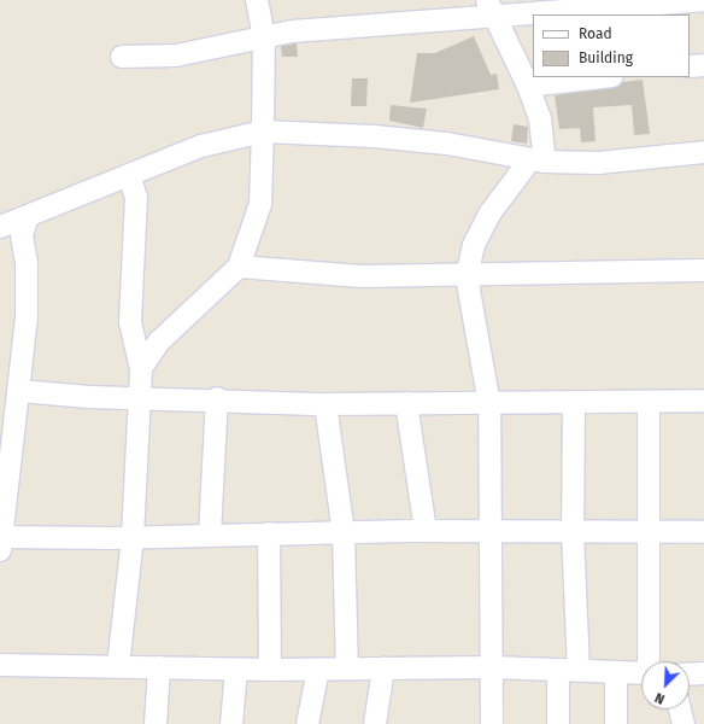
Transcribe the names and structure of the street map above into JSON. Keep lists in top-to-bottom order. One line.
{"legend":["Road","Building"],"north":"bottom left"}
